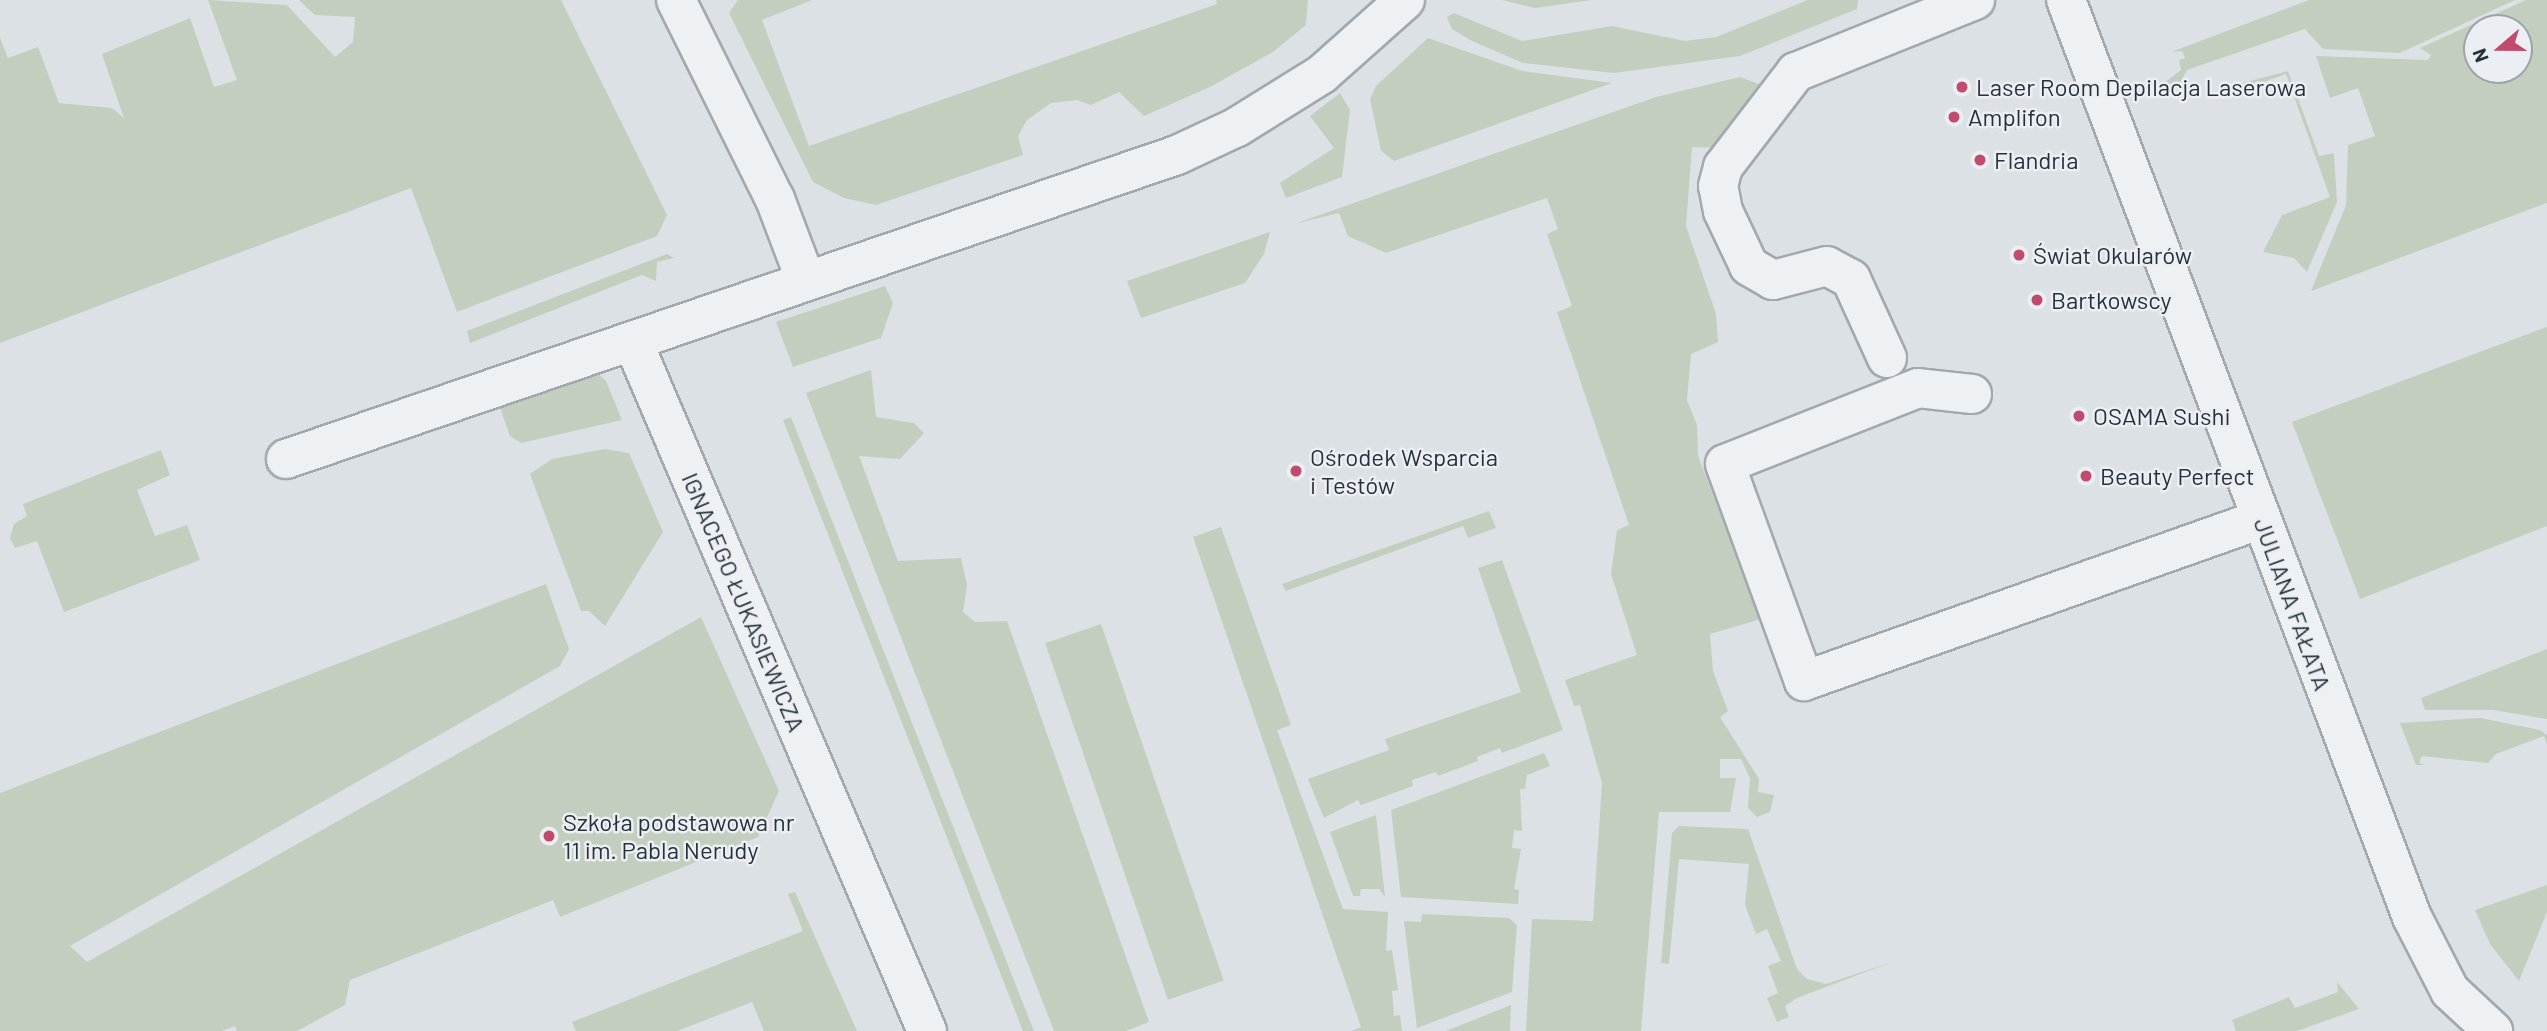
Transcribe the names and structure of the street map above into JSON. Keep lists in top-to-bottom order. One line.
{"streets":{"street":["IGNACEGO ŁUKASIEWICZA","JULIANA FAŁATA"]},"places":["Laser Room Depilacja Laserowa","Amplifon","Flandria","Świat Okularów","Bartkowscy","OSAMA Sushi","Ośrodek Wsparcia i Testów","Beauty Perfect","Szkoła podstawowa nr 11 im. Pabla Nerudy"],"north":"left"}
